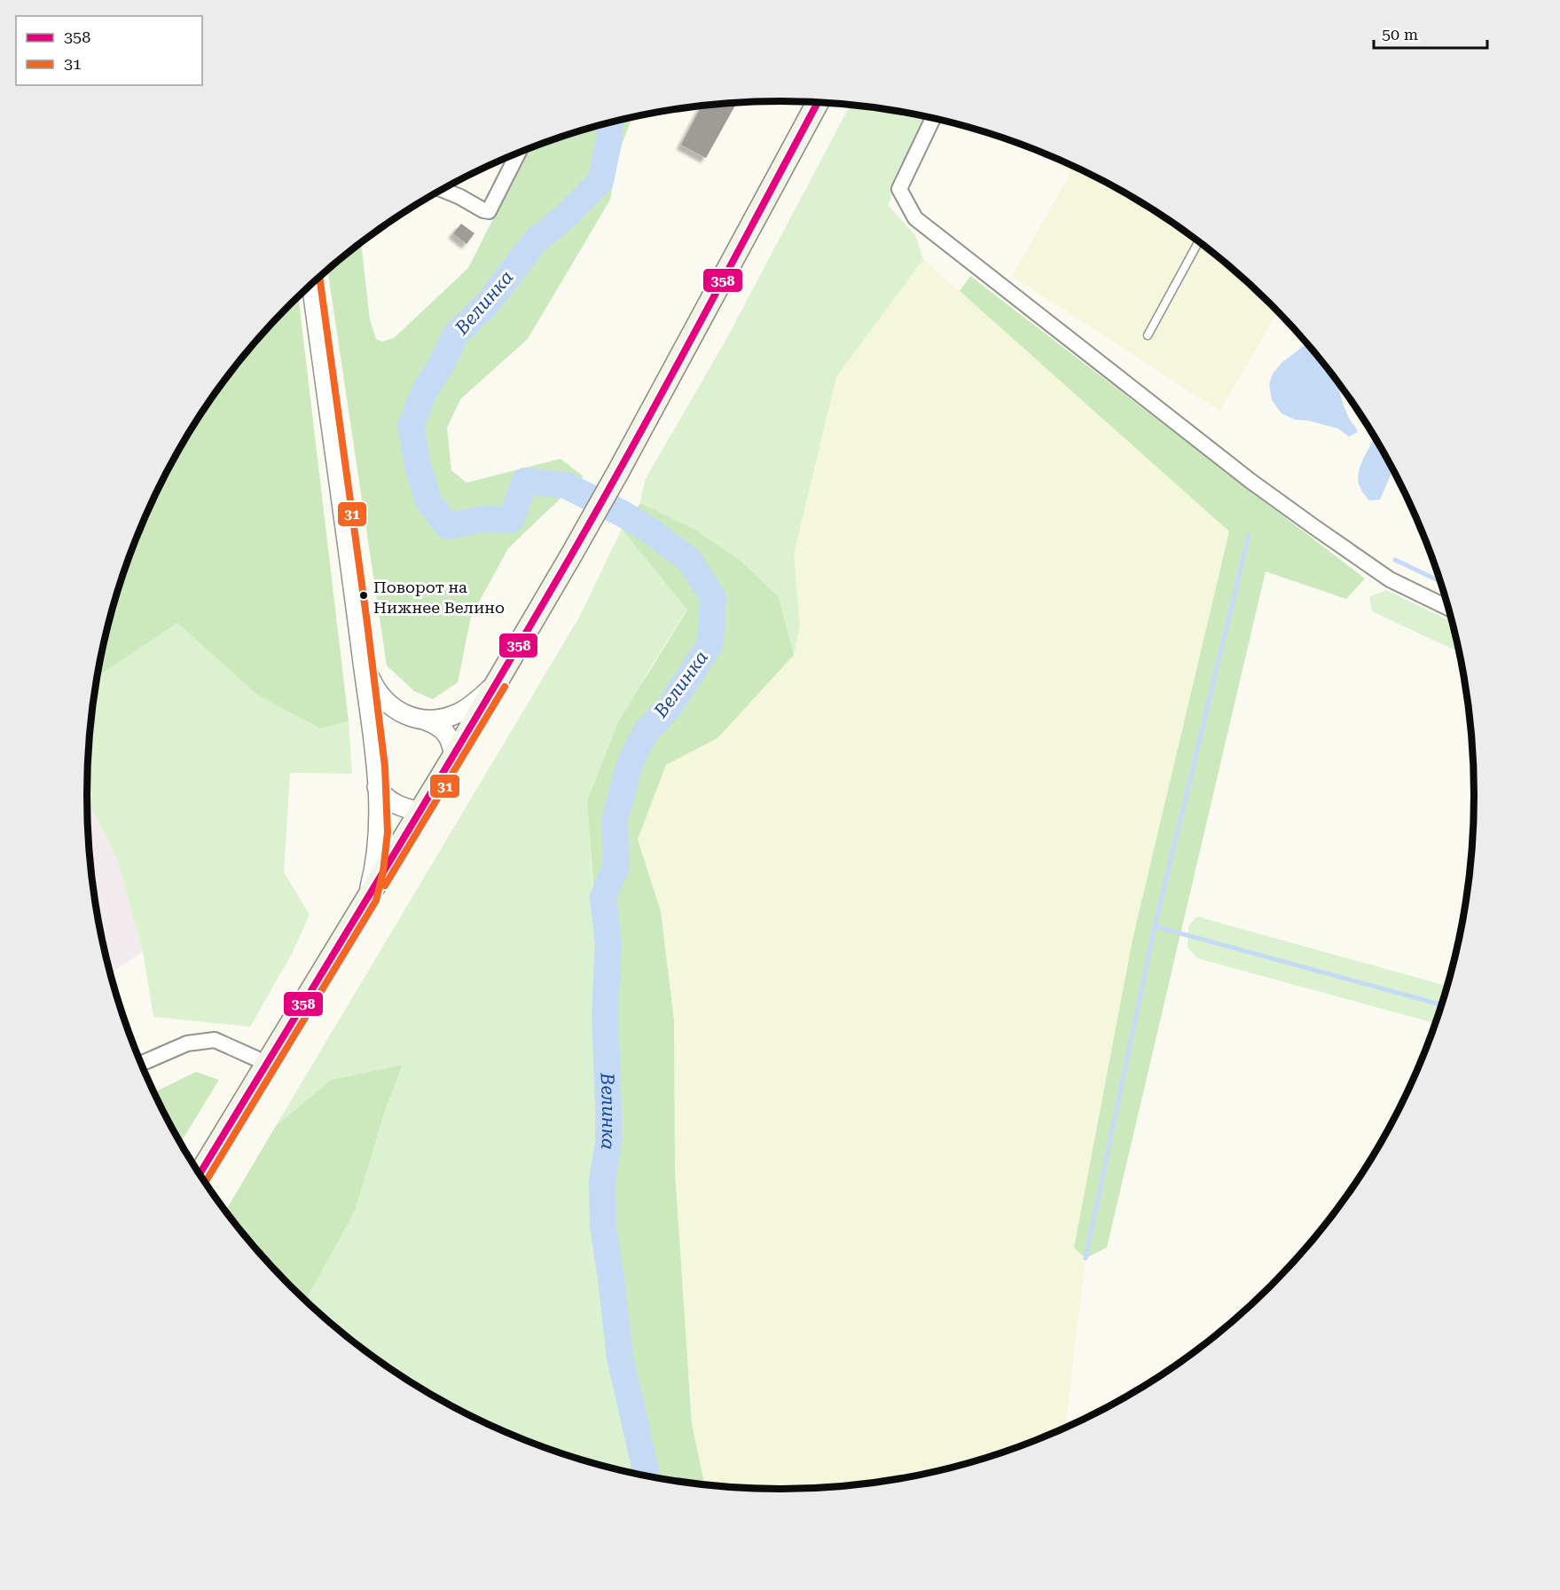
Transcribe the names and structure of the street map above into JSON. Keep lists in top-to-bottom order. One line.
{"water":["Велинка"],"places":["Поворот на Нижнее Велино"],"lines":["transit line 358","transit line 31"],"legend":["358","31"],"scale_bar":"50 m"}
